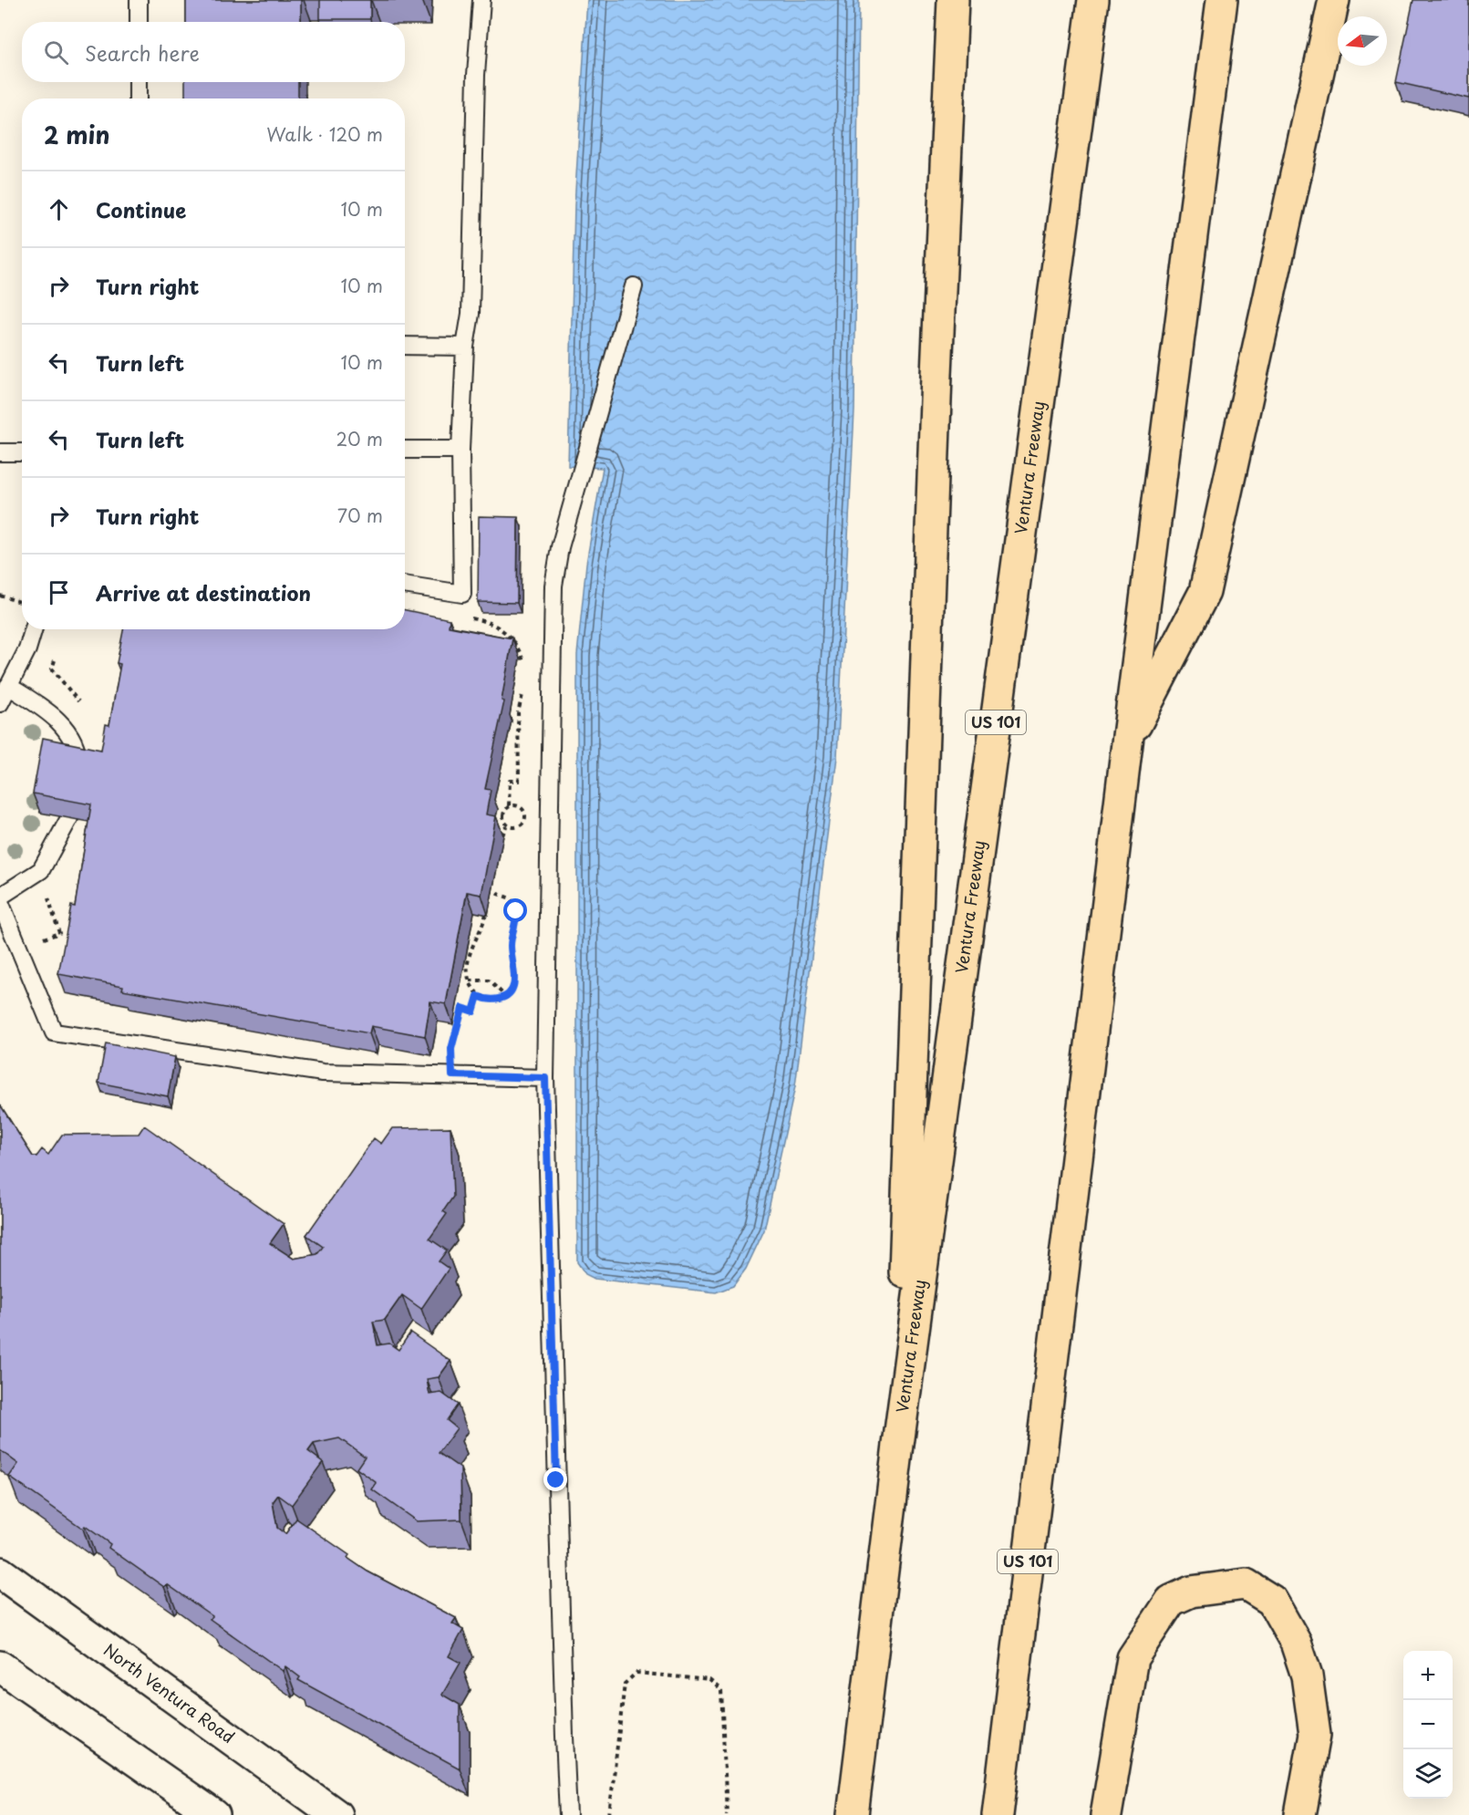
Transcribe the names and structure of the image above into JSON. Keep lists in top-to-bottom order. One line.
{"streets":{"highway":["Ventura Freeway","US 101"],"main road":["North Ventura Road"]},"north":"left","page":{"search":"Search here","heading":["2 min","Walk · 120 m"],"list":[["Continue","10 m"],["Turn right","10 m"],["Turn left","10 m"],["Turn left","20 m"],["Turn right","70 m"],"Arrive at destination"],"map_buttons":["+","−"]}}
